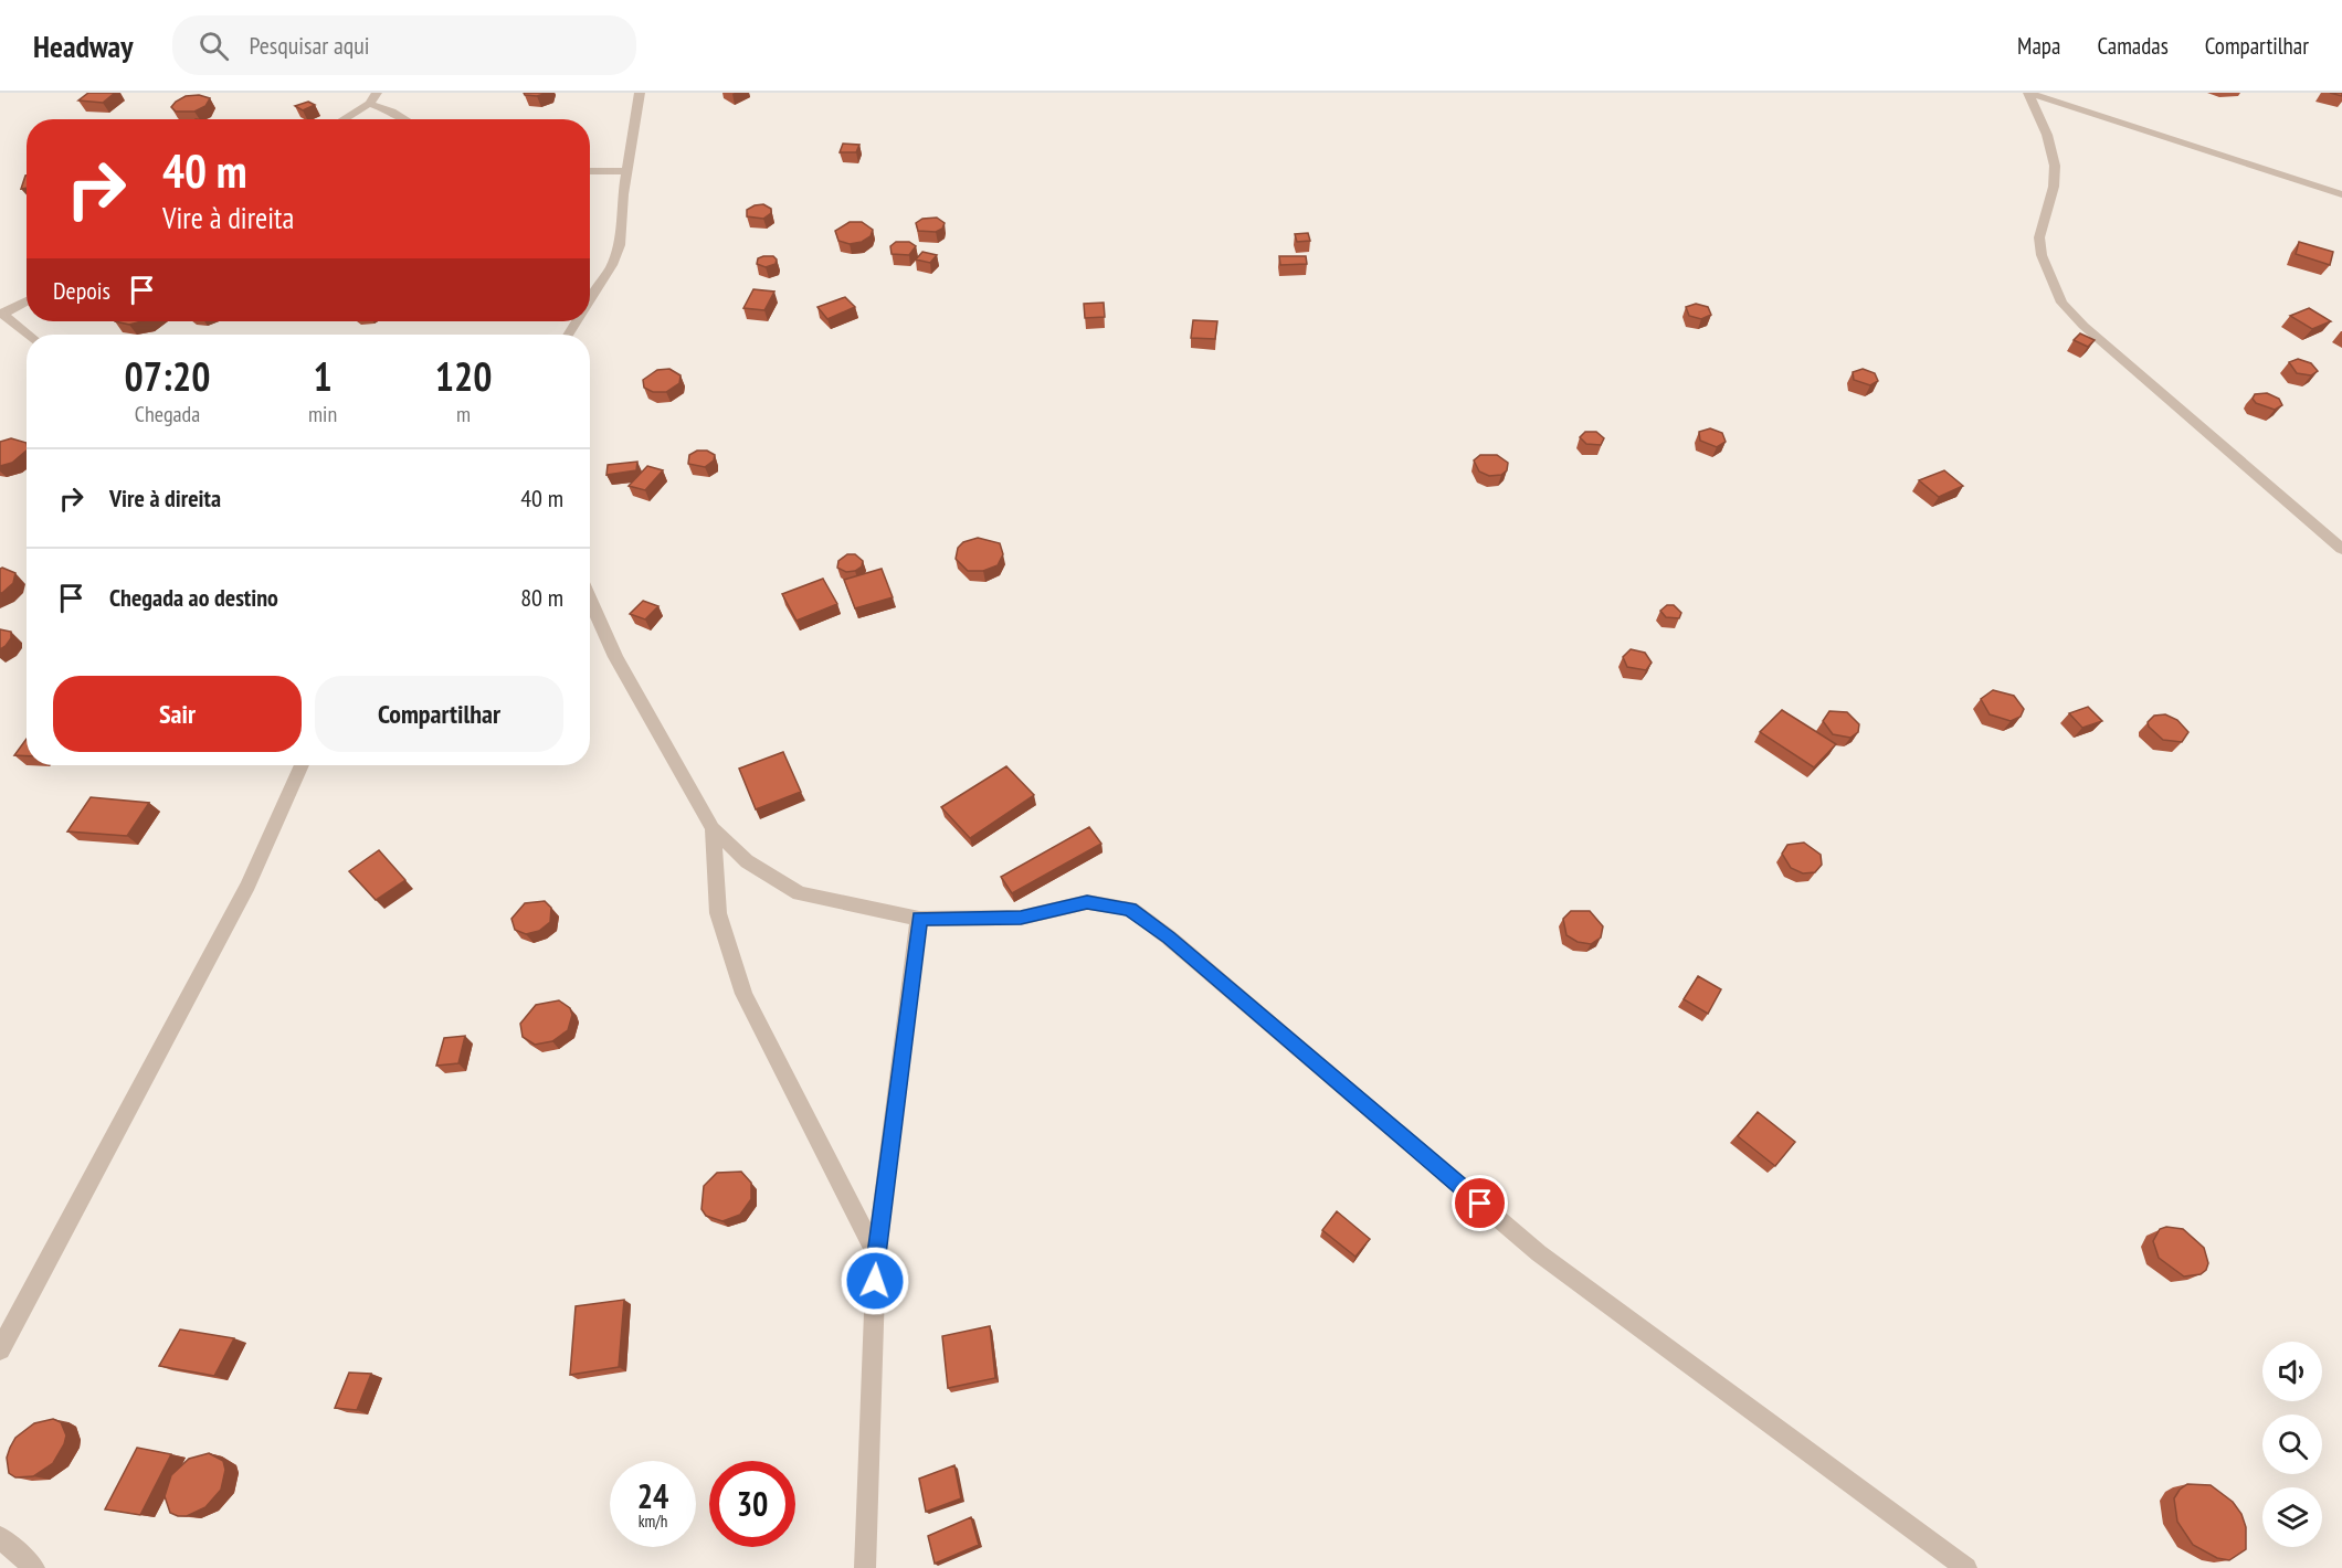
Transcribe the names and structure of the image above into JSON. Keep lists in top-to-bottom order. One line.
{"page":{"header":"Headway","search":"Pesquisar aqui","nav":["Mapa","Camadas","Compartilhar"],"turn":["40 m","Vire à direita"],"then":"Depois","eta":["07:20","Chegada","1","min","120","m"],"list":[{"name":"Vire à direita","value":"40 m"},{"name":"Chegada ao destino","value":"80 m"}],"buttons":["Sair","Compartilhar"],"speed":"24 km/h","limit":"30"}}
